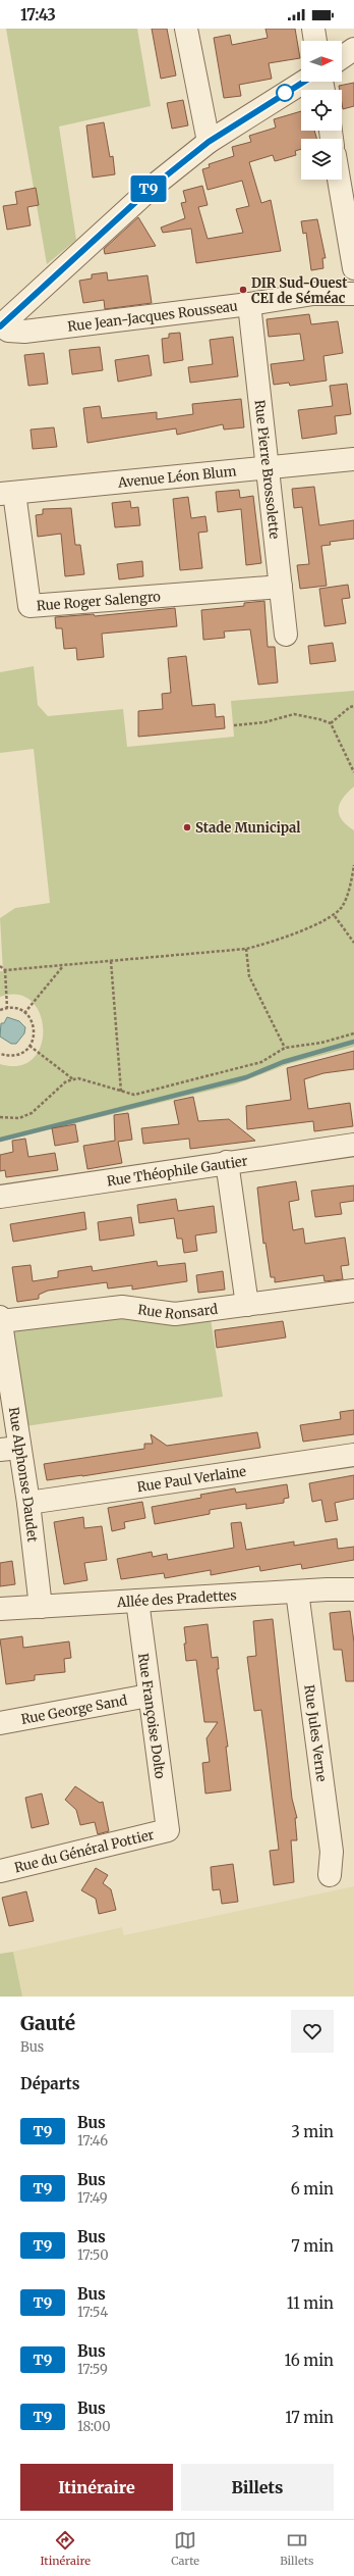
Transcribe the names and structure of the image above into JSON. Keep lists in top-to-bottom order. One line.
{"streets":{"street":["Rue Jean-Jacques Rousseau","Rue Pierre Brossolette","Avenue Léon Blum","Rue Roger Salengro","Rue Théophile Gautier","Rue Ronsard","Rue Alphonse Daudet","Rue Paul Verlaine","Allée des Pradettes","Rue George Sand","Rue Françoise Dolto","Rue Jules Verne","Rue du Général Pottier"]},"crossings":[["Rue Jean-Jacques Rousseau","Rue Pierre Brossolette"],["Rue Pierre Brossolette","Avenue Léon Blum"],["Rue Pierre Brossolette","Rue Roger Salengro"],["Avenue Léon Blum","Rue Roger Salengro"],["Rue Ronsard","Rue Alphonse Daudet"],["Rue Alphonse Daudet","Rue Paul Verlaine"],["Rue Alphonse Daudet","Allée des Pradettes"],["Allée des Pradettes","Rue Françoise Dolto"],["Allée des Pradettes","Rue Jules Verne"],["Rue George Sand","Rue Françoise Dolto"],["Rue Françoise Dolto","Rue du Général Pottier"]],"places":["DIR Sud-Ouest CEI de Séméac","Stade Municipal"],"lines":["bus line T9"],"north":"right","page":{"status":"17:43","on_map":"T9","heading":[["Gauté","Bus"],"Départs"],"list":[{"mark":"T9","name":"Bus","note":"17:46","value":"3 min"},{"mark":"T9","name":"Bus","note":"17:49","value":"6 min"},{"mark":"T9","name":"Bus","note":"17:50","value":"7 min"},{"mark":"T9","name":"Bus","note":"17:54","value":"11 min"},{"mark":"T9","name":"Bus","note":"17:59","value":"16 min"},{"mark":"T9","name":"Bus","note":"18:00","value":"17 min"}],"buttons":["Itinéraire","Billets"],"tabs":["Itinéraire","Carte","Billets"]}}
